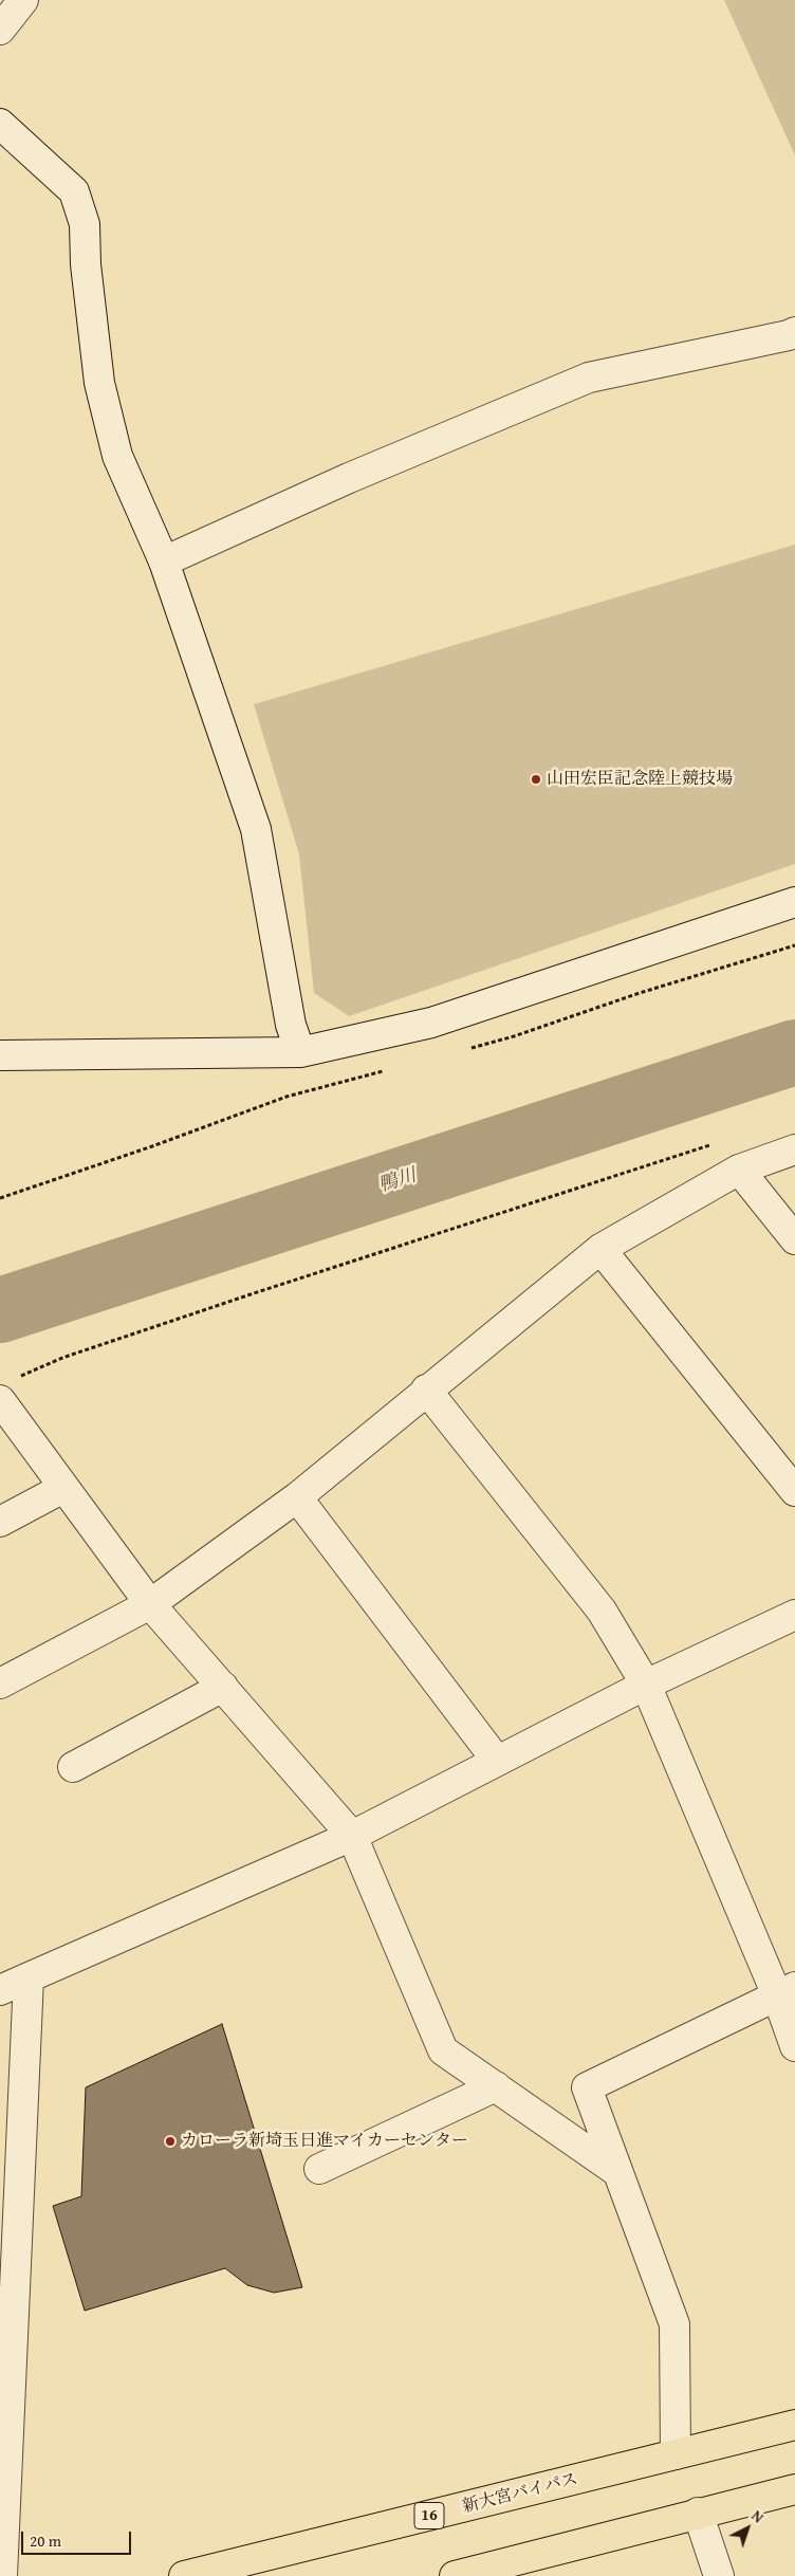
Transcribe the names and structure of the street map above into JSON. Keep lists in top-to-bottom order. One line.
{"streets":{"highway":["新大宮バイパス","16"]},"water":["鴨川"],"places":["山田宏臣記念陸上競技場","カローラ新埼玉日進マイカーセンター"],"scale_bar":"20 m","north":"top right"}
